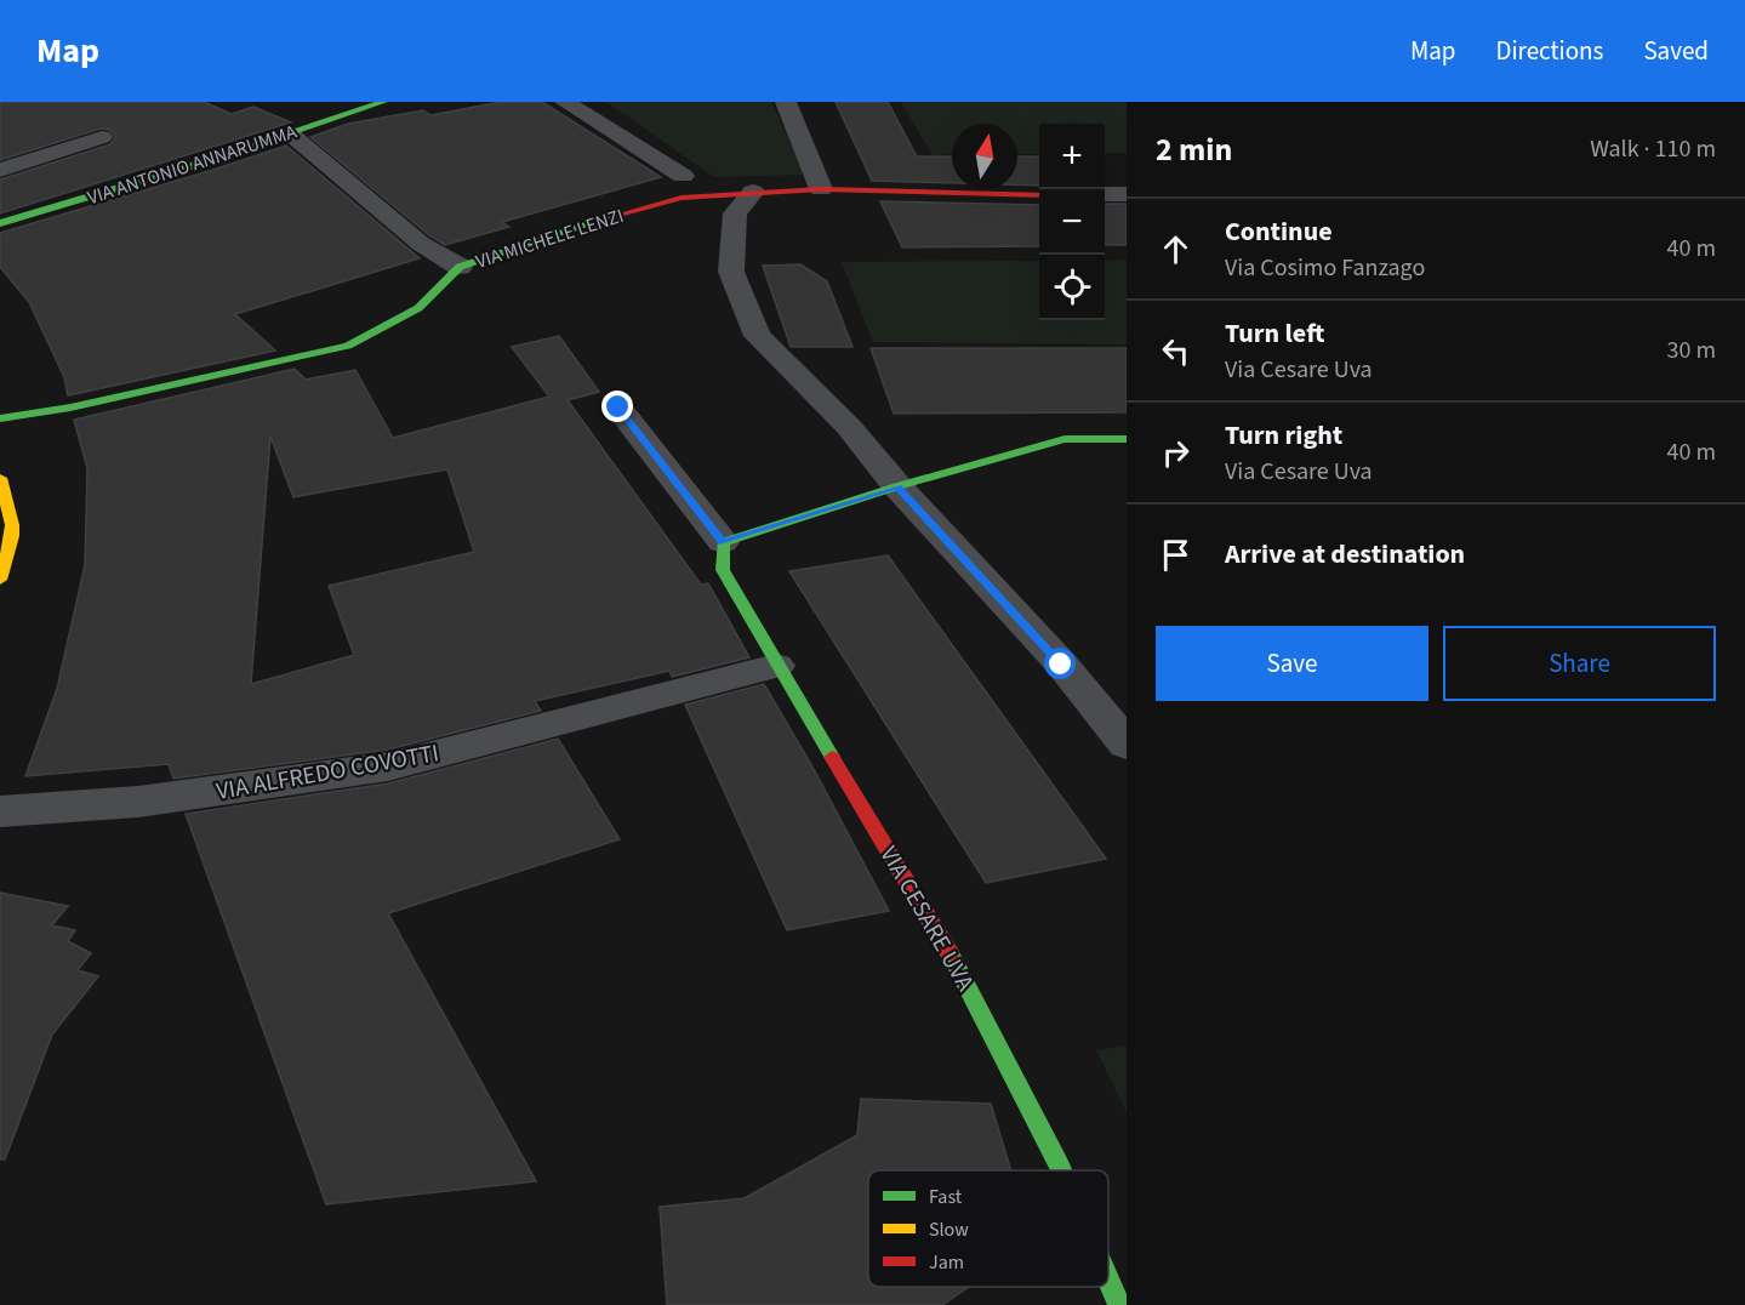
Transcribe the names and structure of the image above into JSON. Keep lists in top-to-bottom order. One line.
{"streets":{"street":["VIA ANTONIO ANNARUMMA","VIA MICHELE LENZI","VIA ALFREDO COVOTTI","VIA CESARE UVA"]},"crossings":[["VIA ALFREDO COVOTTI","VIA CESARE UVA"]],"legend":["Fast","Slow","Jam"],"north":"top","page":{"header":"Map","nav":["Map","Directions","Saved"],"heading":["2 min","Walk · 110 m"],"map_buttons":["+","−"],"list":[["Continue","Via Cosimo Fanzago","40 m"],["Turn left","Via Cesare Uva","30 m"],["Turn right","Via Cesare Uva","40 m"],"Arrive at destination"],"buttons":["Save","Share"]}}
